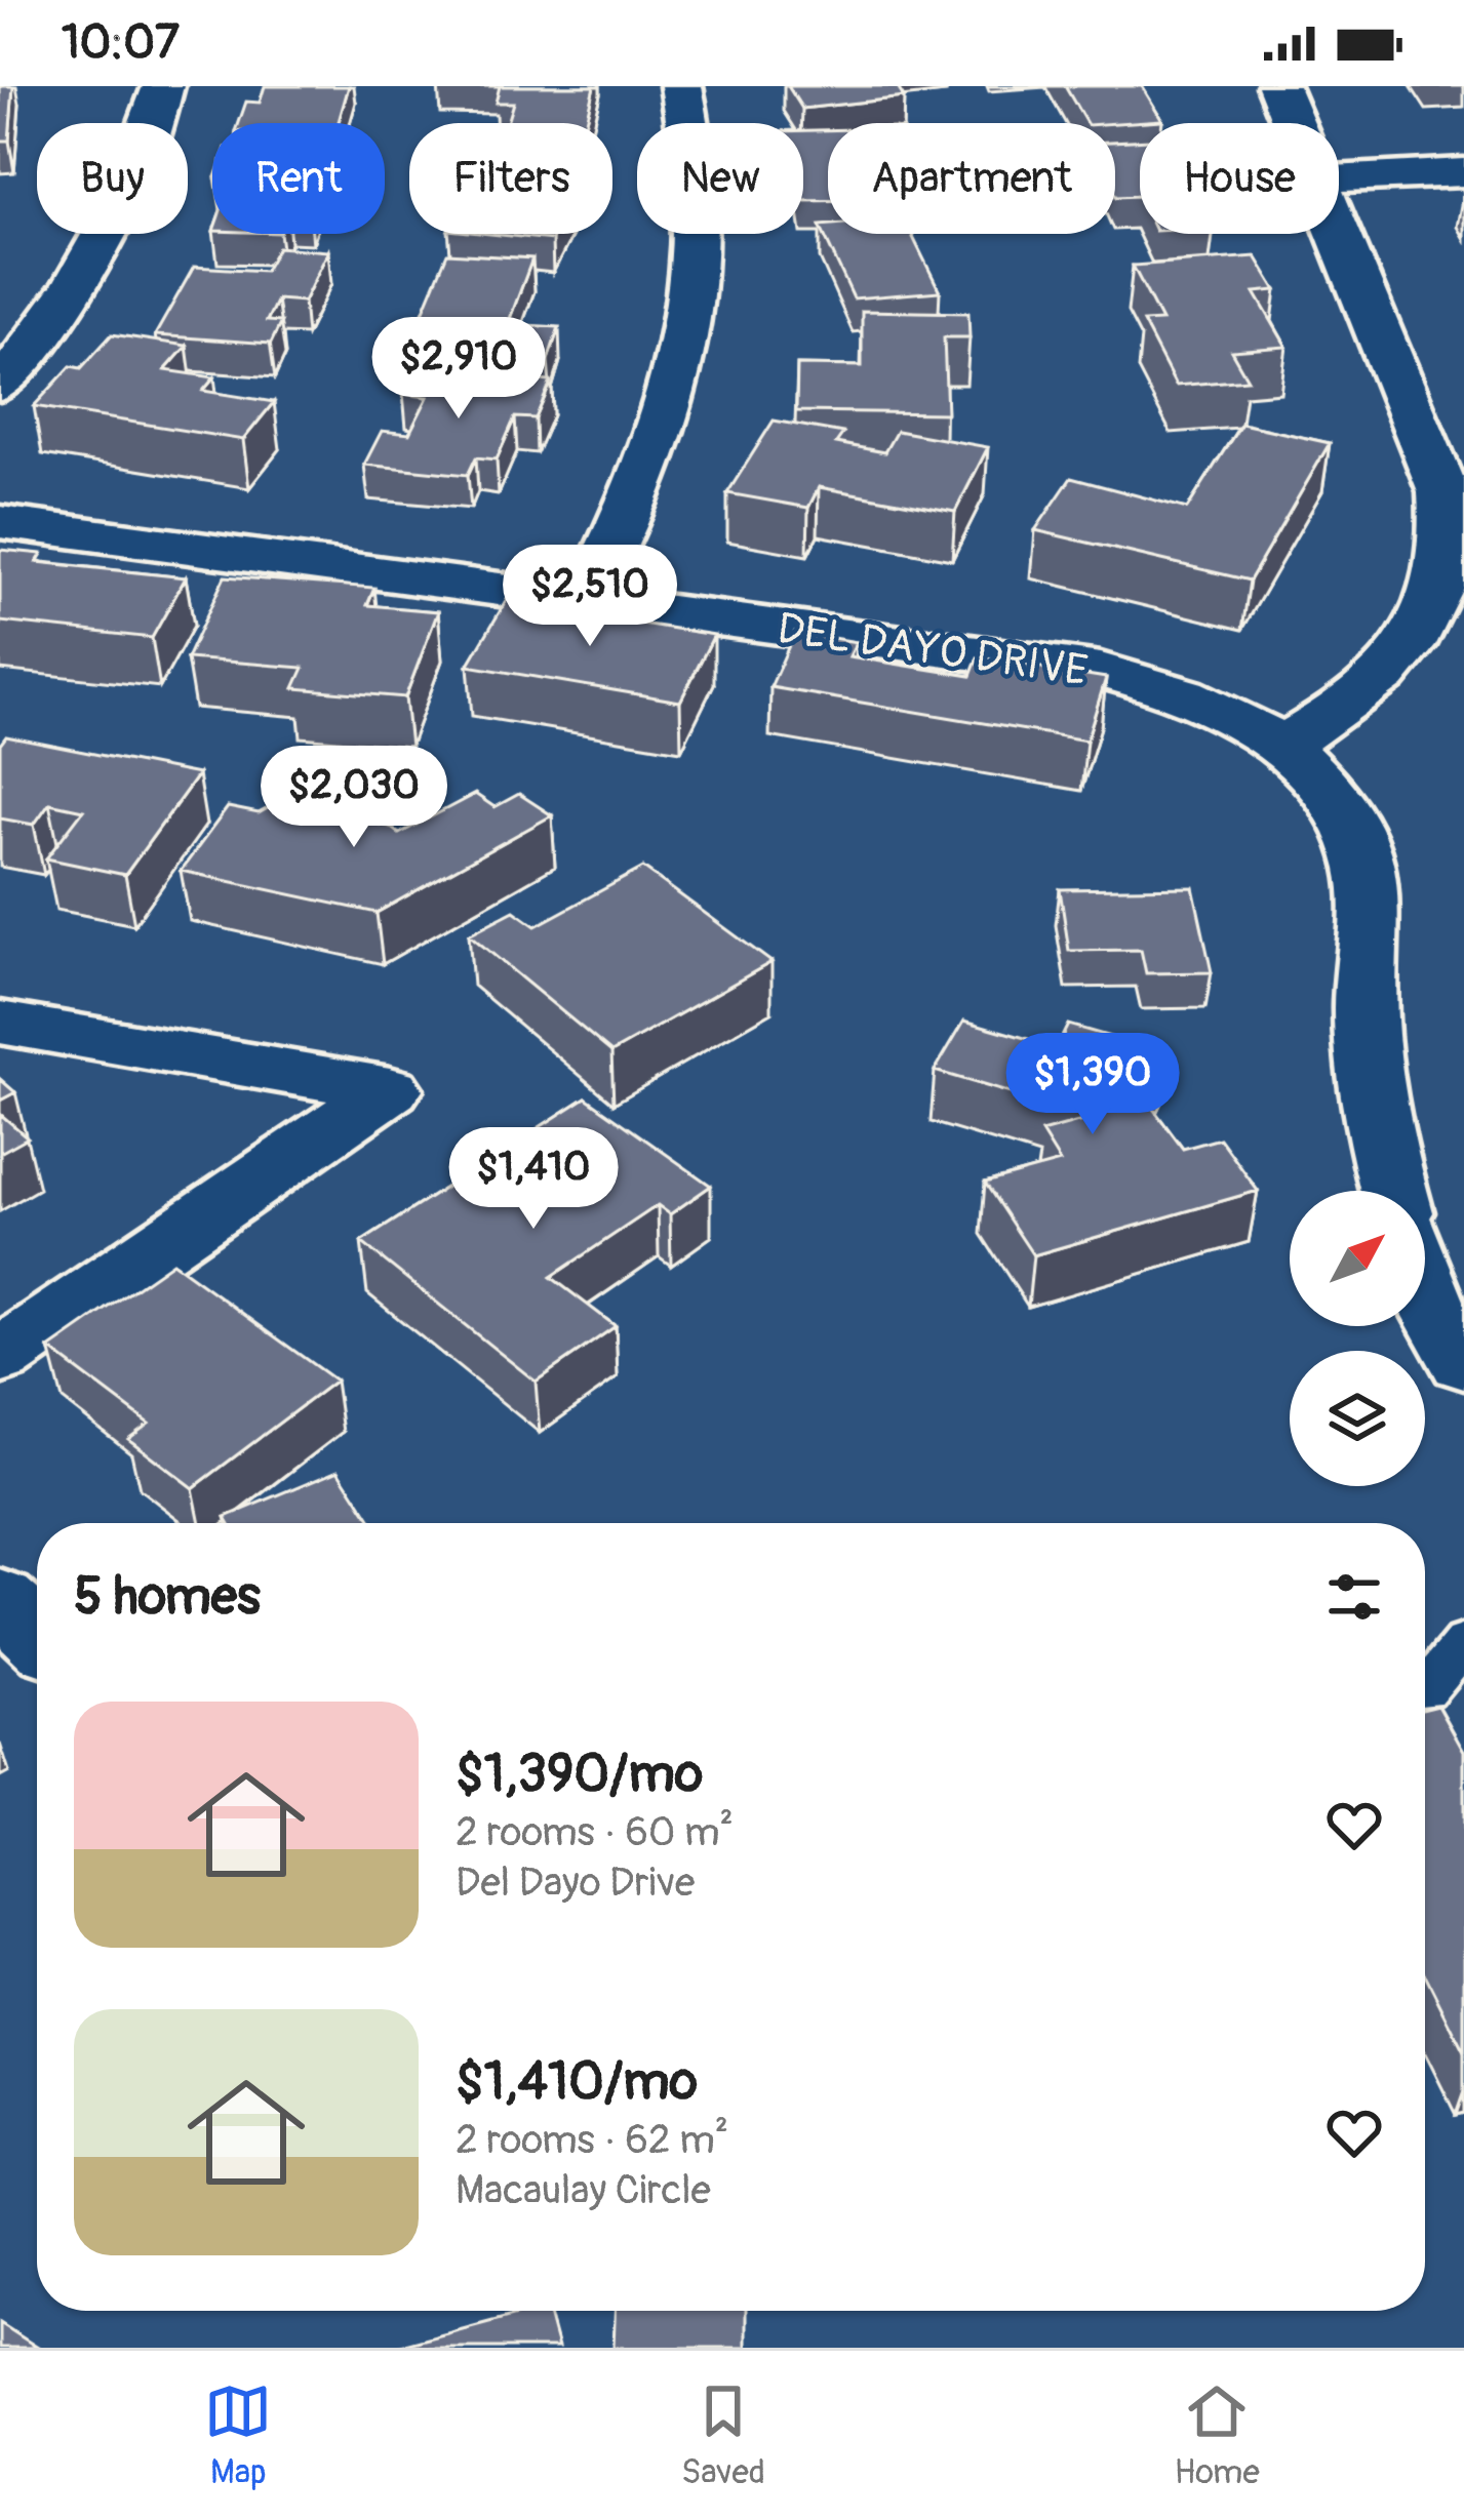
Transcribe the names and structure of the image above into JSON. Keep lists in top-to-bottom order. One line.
{"streets":{"street":["DEL DAYO DRIVE"]},"north":"top right","page":{"status":"10:07","chip":["Buy","Rent","Filters","New","Apartment","House"],"price":["$2,910","$2,510","$2,030","$1,390","$1,410"],"heading":"5 homes","list":[{"name":"$1,390/mo","note":"2 rooms · 60 m² · Del Dayo Drive"},{"name":"$1,410/mo","note":"2 rooms · 62 m² · Macaulay Circle"}],"tabs":["Map","Saved","Home"]}}
